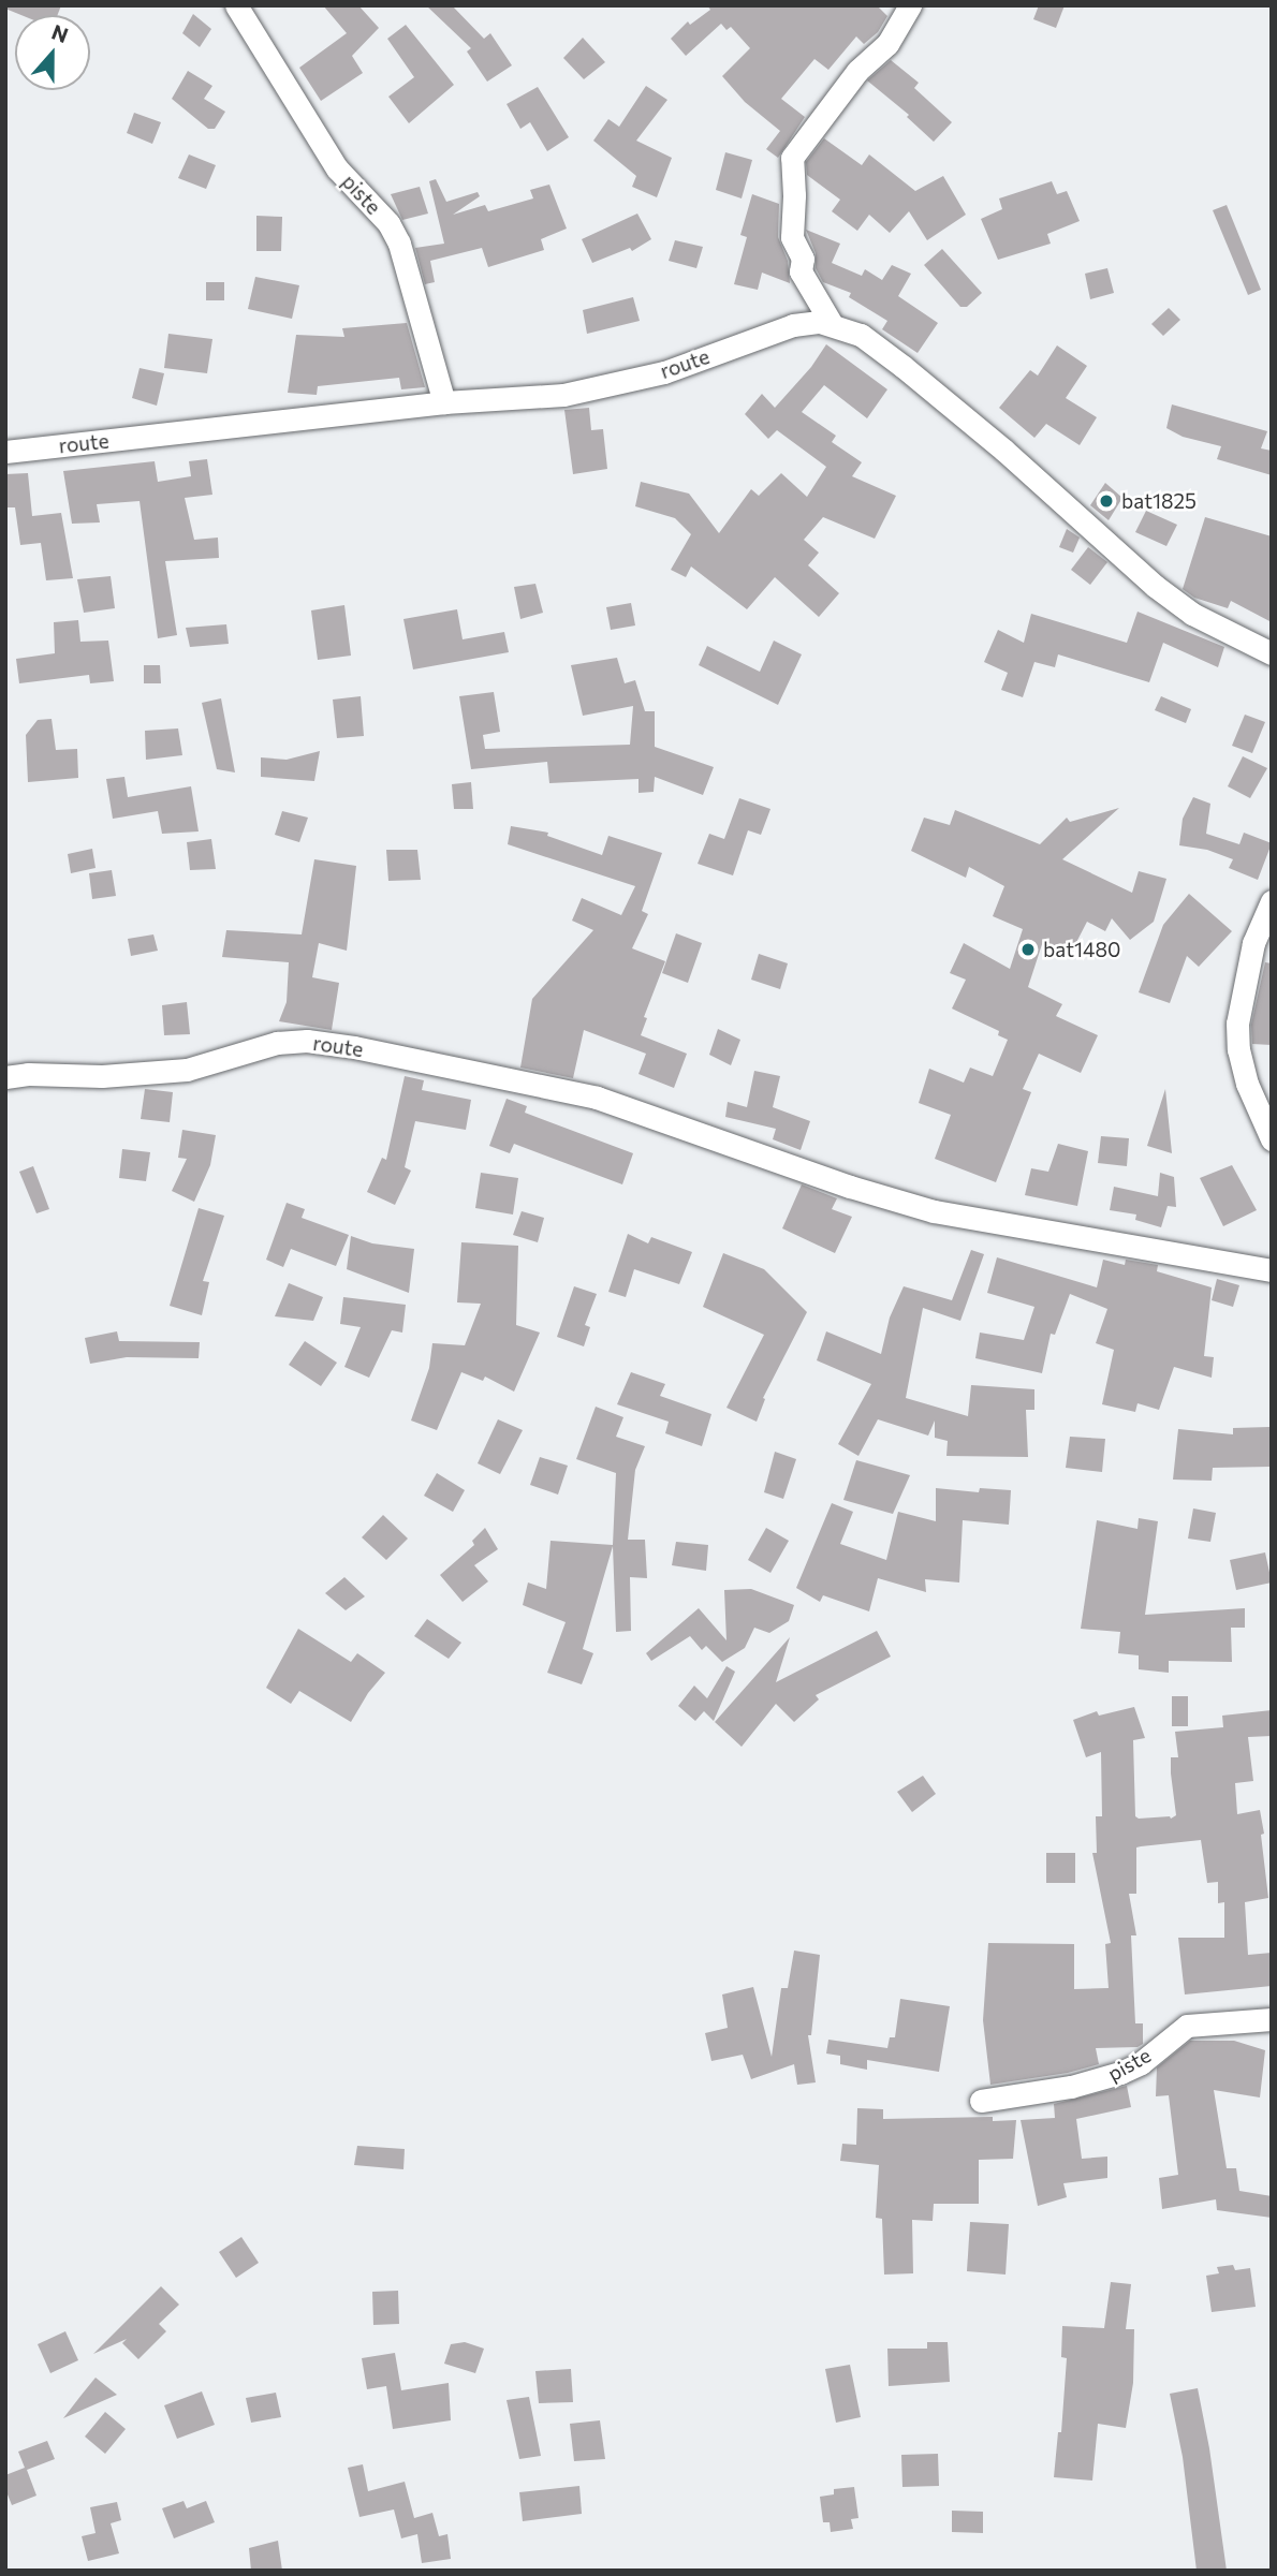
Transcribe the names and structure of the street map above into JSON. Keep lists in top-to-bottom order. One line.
{"streets":{"street":["piste","route"]},"crossings":[["piste","route"]],"places":["bat1825","bat1480"],"north":"top"}
